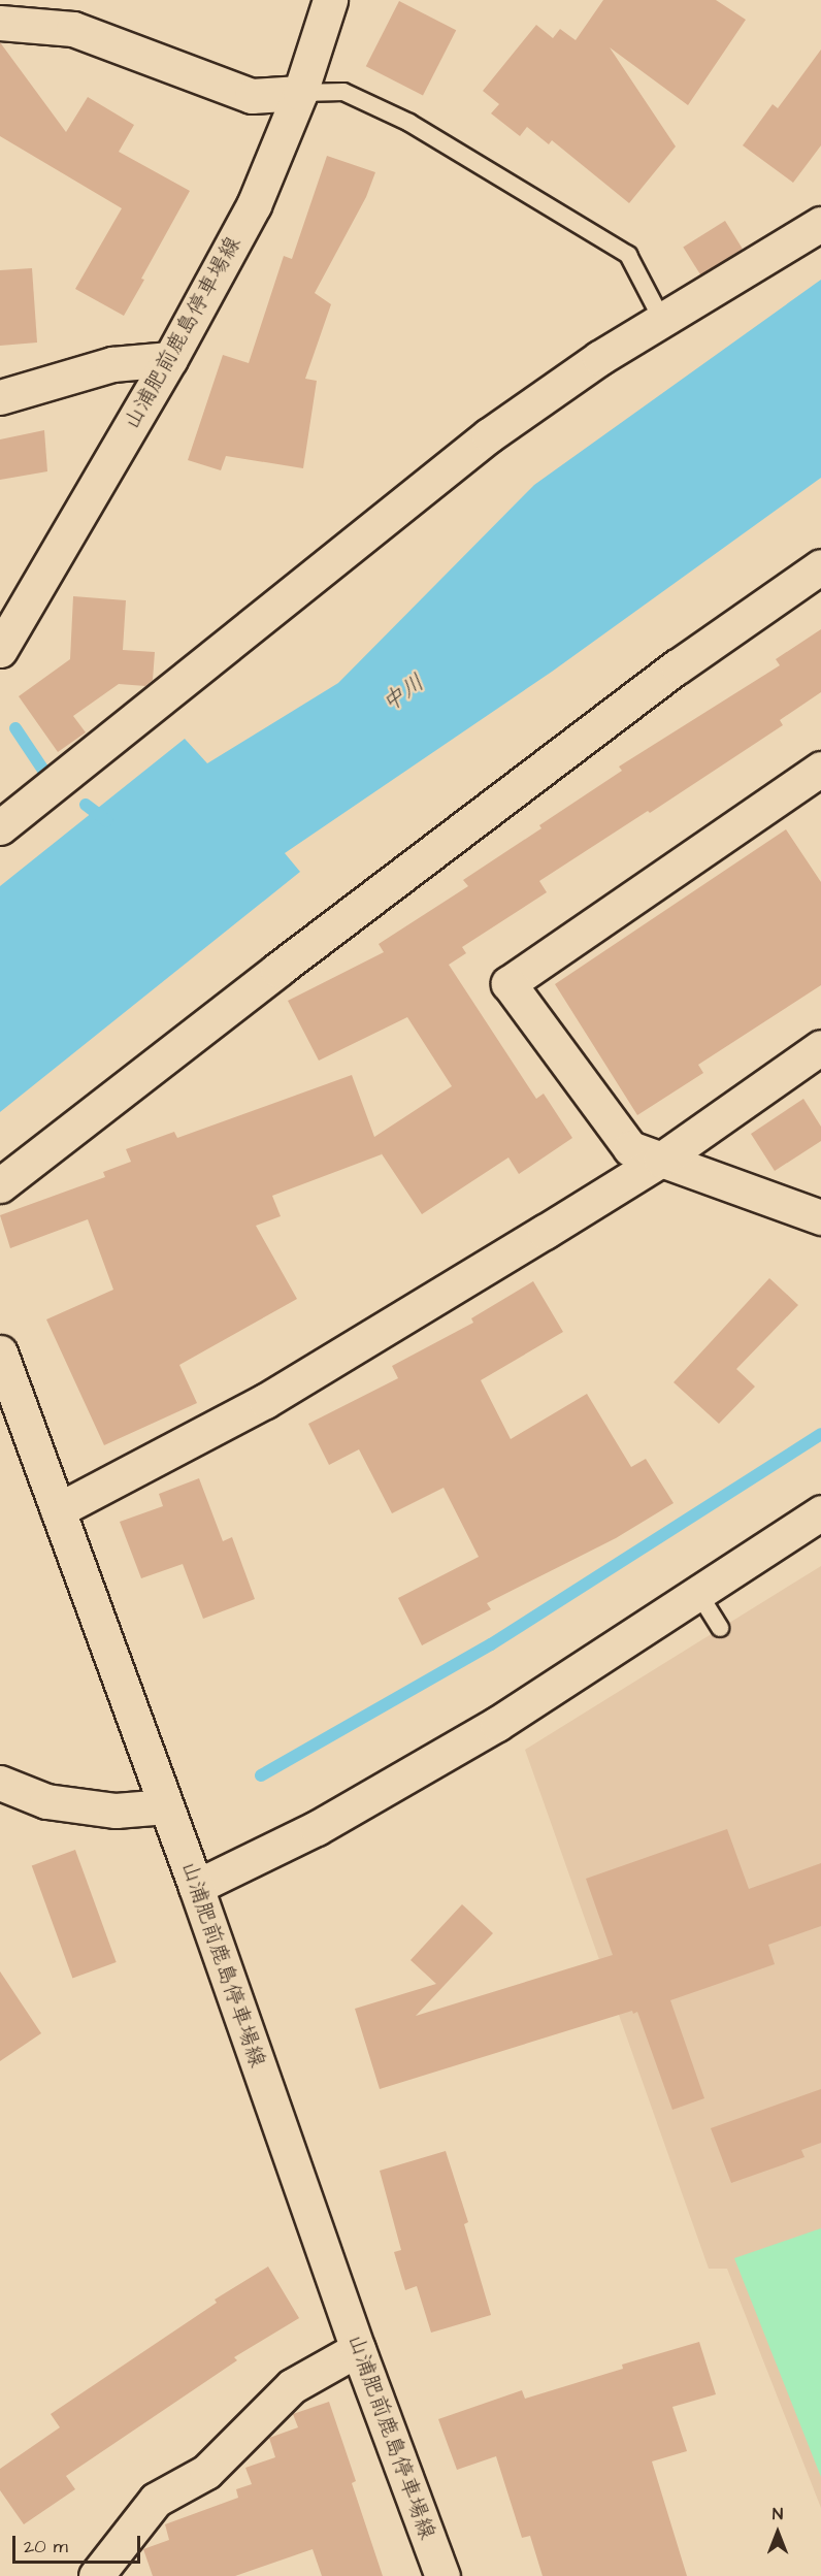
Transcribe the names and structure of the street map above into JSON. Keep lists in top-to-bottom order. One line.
{"streets":{"street":["山浦肥前鹿島停車場線"]},"water":["中川"],"scale_bar":"20 m","north":"top"}
